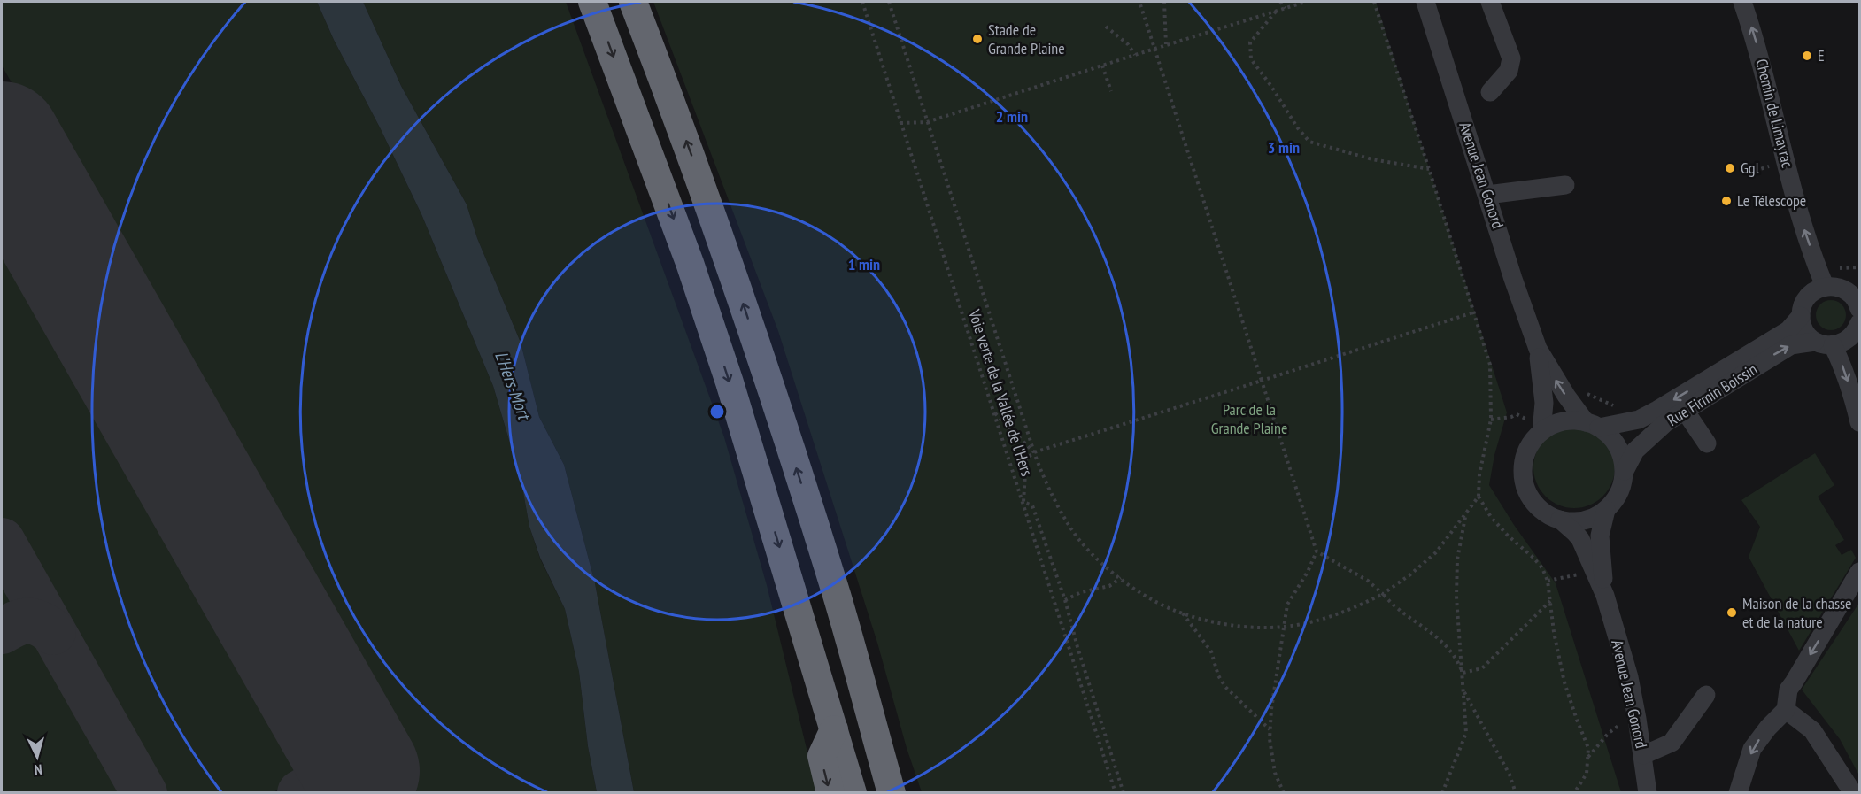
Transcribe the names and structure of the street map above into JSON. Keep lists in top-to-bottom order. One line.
{"streets":{"street":["Chemin de Limayrac","Avenue Jean Gonord","Rue Firmin Boissin"],"path":["Voie verte de la Vallée de l'Hers"]},"crossings":[["Avenue Jean Gonord","Rue Firmin Boissin"]],"one_way":["Chemin de Limayrac"],"water":["L'Hers-Mort"],"parks":["Parc de la Grande Plaine"],"places":["Stade de Grande Plaine","E","Ggl","Le Télescope","Maison de la chasse et de la nature"],"north":"bottom","rings":["2 min","3 min","1 min"]}
